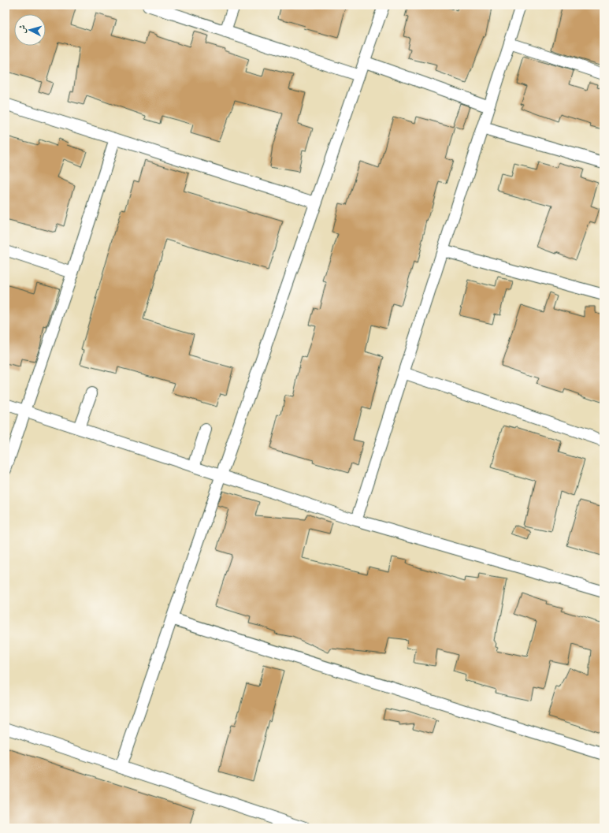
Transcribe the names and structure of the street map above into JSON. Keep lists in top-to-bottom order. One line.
{"north":"left"}
